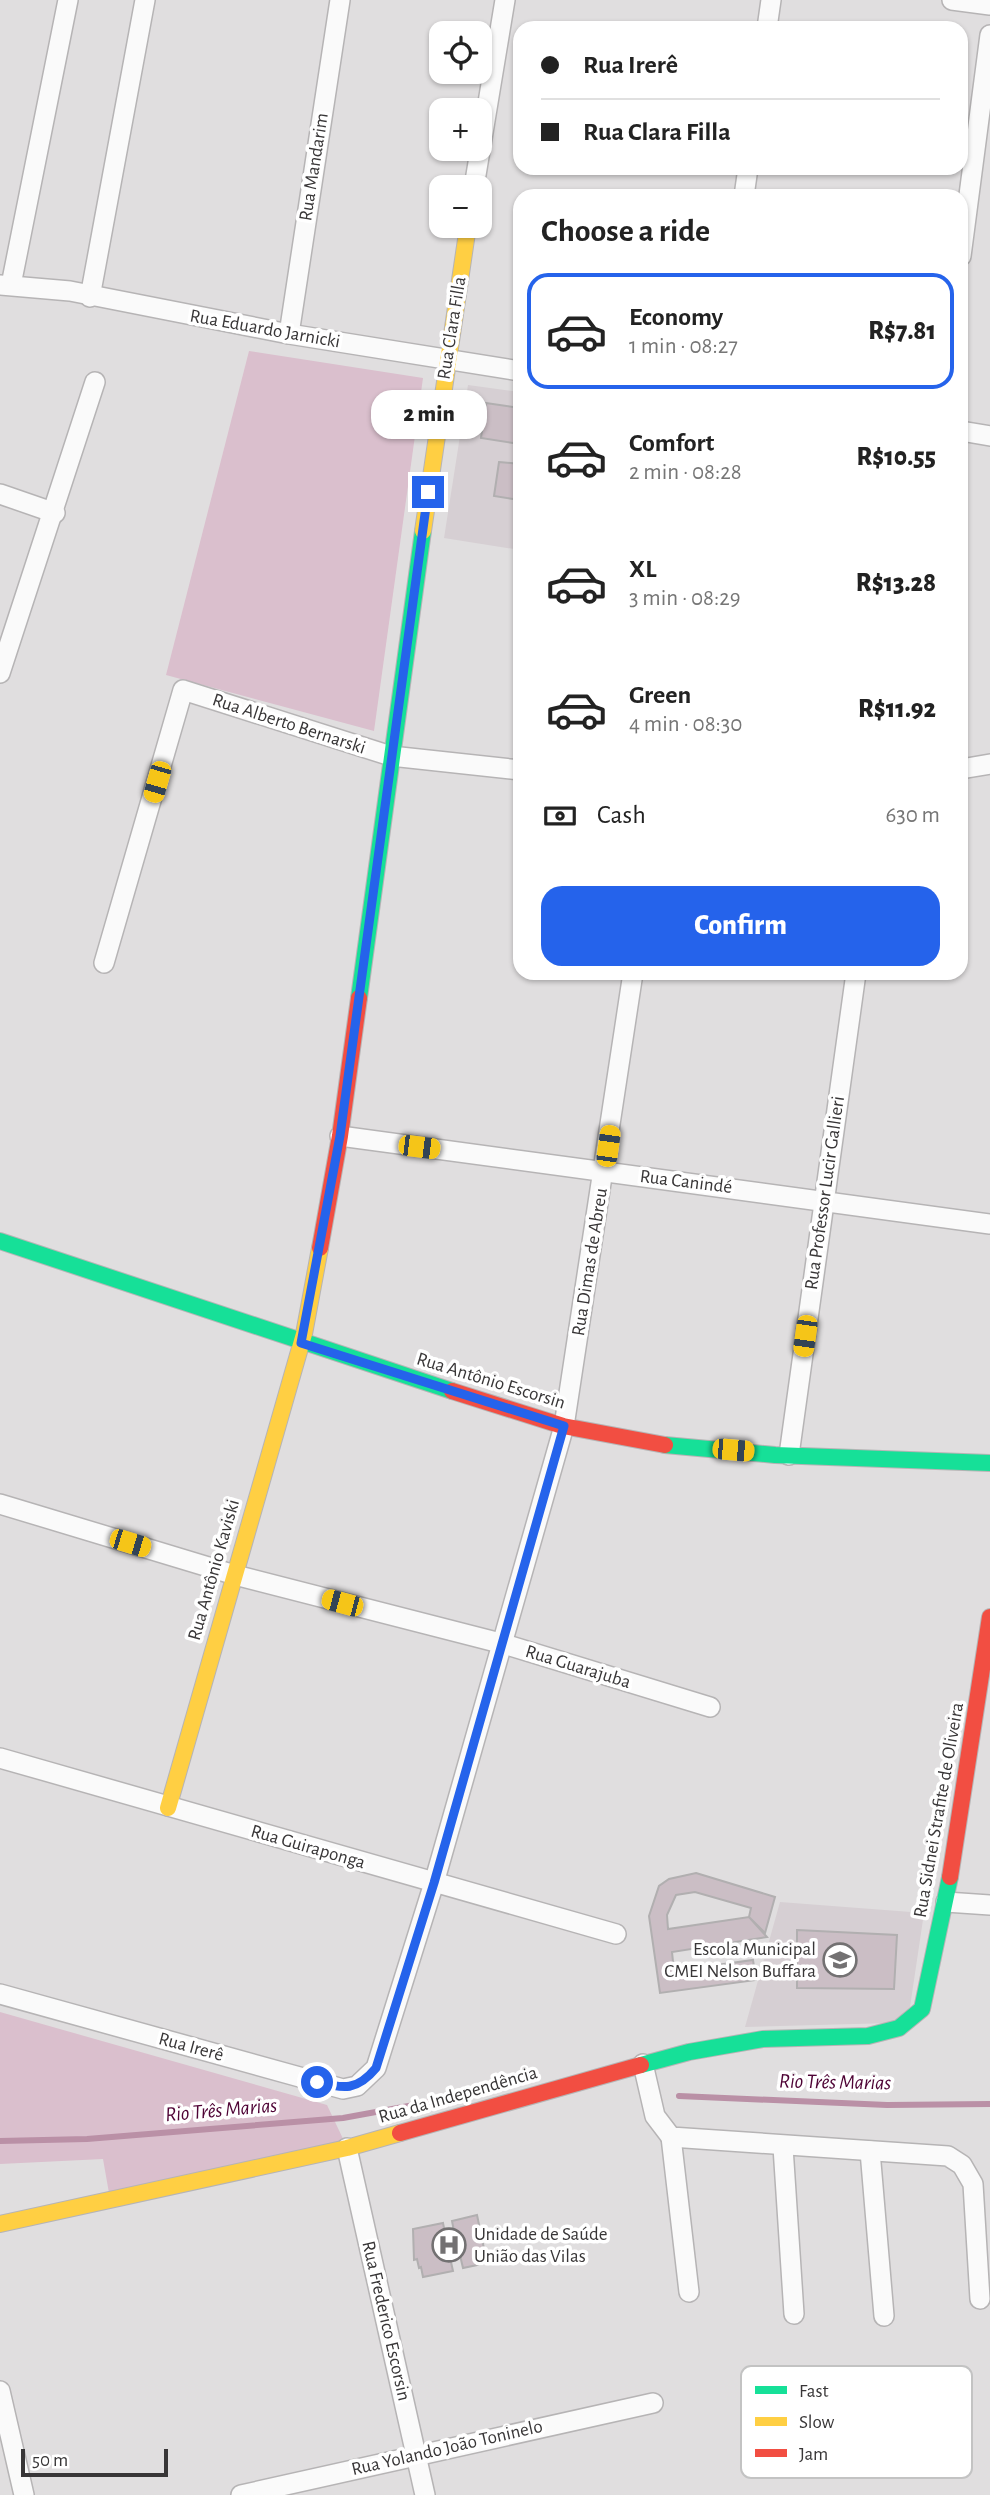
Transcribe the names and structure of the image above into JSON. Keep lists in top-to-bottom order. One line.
{"streets":{"street":["Rua Mandarim","Rua Clara Filla","Rua Eduardo Jarnicki","Rua Alberto Bernarski","Rua Canindé","Rua Professor Lucir Gallieri","Rua Dimas de Abreu","Rua Antônio Escorsin","Rua Antônio Kaviski","Rua Guarajuba","Rua Sidnei Strafite de Oliveira","Rua Guiraponga","Rua Irerê","Rua da Independência","Rua Frederico Escorsin","Rua Yolando João Toninelo"]},"crossings":[["Rua Mandarim","Rua Eduardo Jarnicki"],["Rua Clara Filla","Rua Eduardo Jarnicki"],["Rua Clara Filla","Rua Alberto Bernarski"],["Rua Clara Filla","Rua Canindé"],["Rua Clara Filla","Rua Antônio Escorsin"],["Rua Clara Filla","Rua Antônio Kaviski"],["Rua Canindé","Rua Professor Lucir Gallieri"],["Rua Canindé","Rua Dimas de Abreu"],["Rua Professor Lucir Gallieri","Rua Antônio Escorsin"],["Rua Dimas de Abreu","Rua Antônio Escorsin"],["Rua Antônio Escorsin","Rua Antônio Kaviski"],["Rua Antônio Kaviski","Rua Guarajuba"],["Rua Antônio Kaviski","Rua Guiraponga"],["Rua Sidnei Strafite de Oliveira","Rua da Independência"],["Rua Guiraponga","Rua Irerê"],["Rua da Independência","Rua Frederico Escorsin"],["Rua Frederico Escorsin","Rua Yolando João Toninelo"]],"water":["Rio Três Marias"],"places":{"school or university":["Escola Municipal CMEI Nelson Buffara"],"hospital":["Unidade de Saúde União das Vilas"]},"legend":["Fast","Slow","Jam"],"scale_bar":"50 m","page":{"map_buttons":["+","−"],"banner":["Rua Irerê","Rua Clara Filla"],"heading":"Choose a ride","list":[{"name":"Economy","note":"1 min · 08:27","value":"R$7.81"},{"name":"Comfort","note":"2 min · 08:28","value":"R$10.55"},{"name":"XL","note":"3 min · 08:29","value":"R$13.28"},{"name":"Green","note":"4 min · 08:30","value":"R$11.92"}],"bubble":"2 min","pay":["Cash","630 m"],"buttons":"Confirm","scale":"50 m"}}
